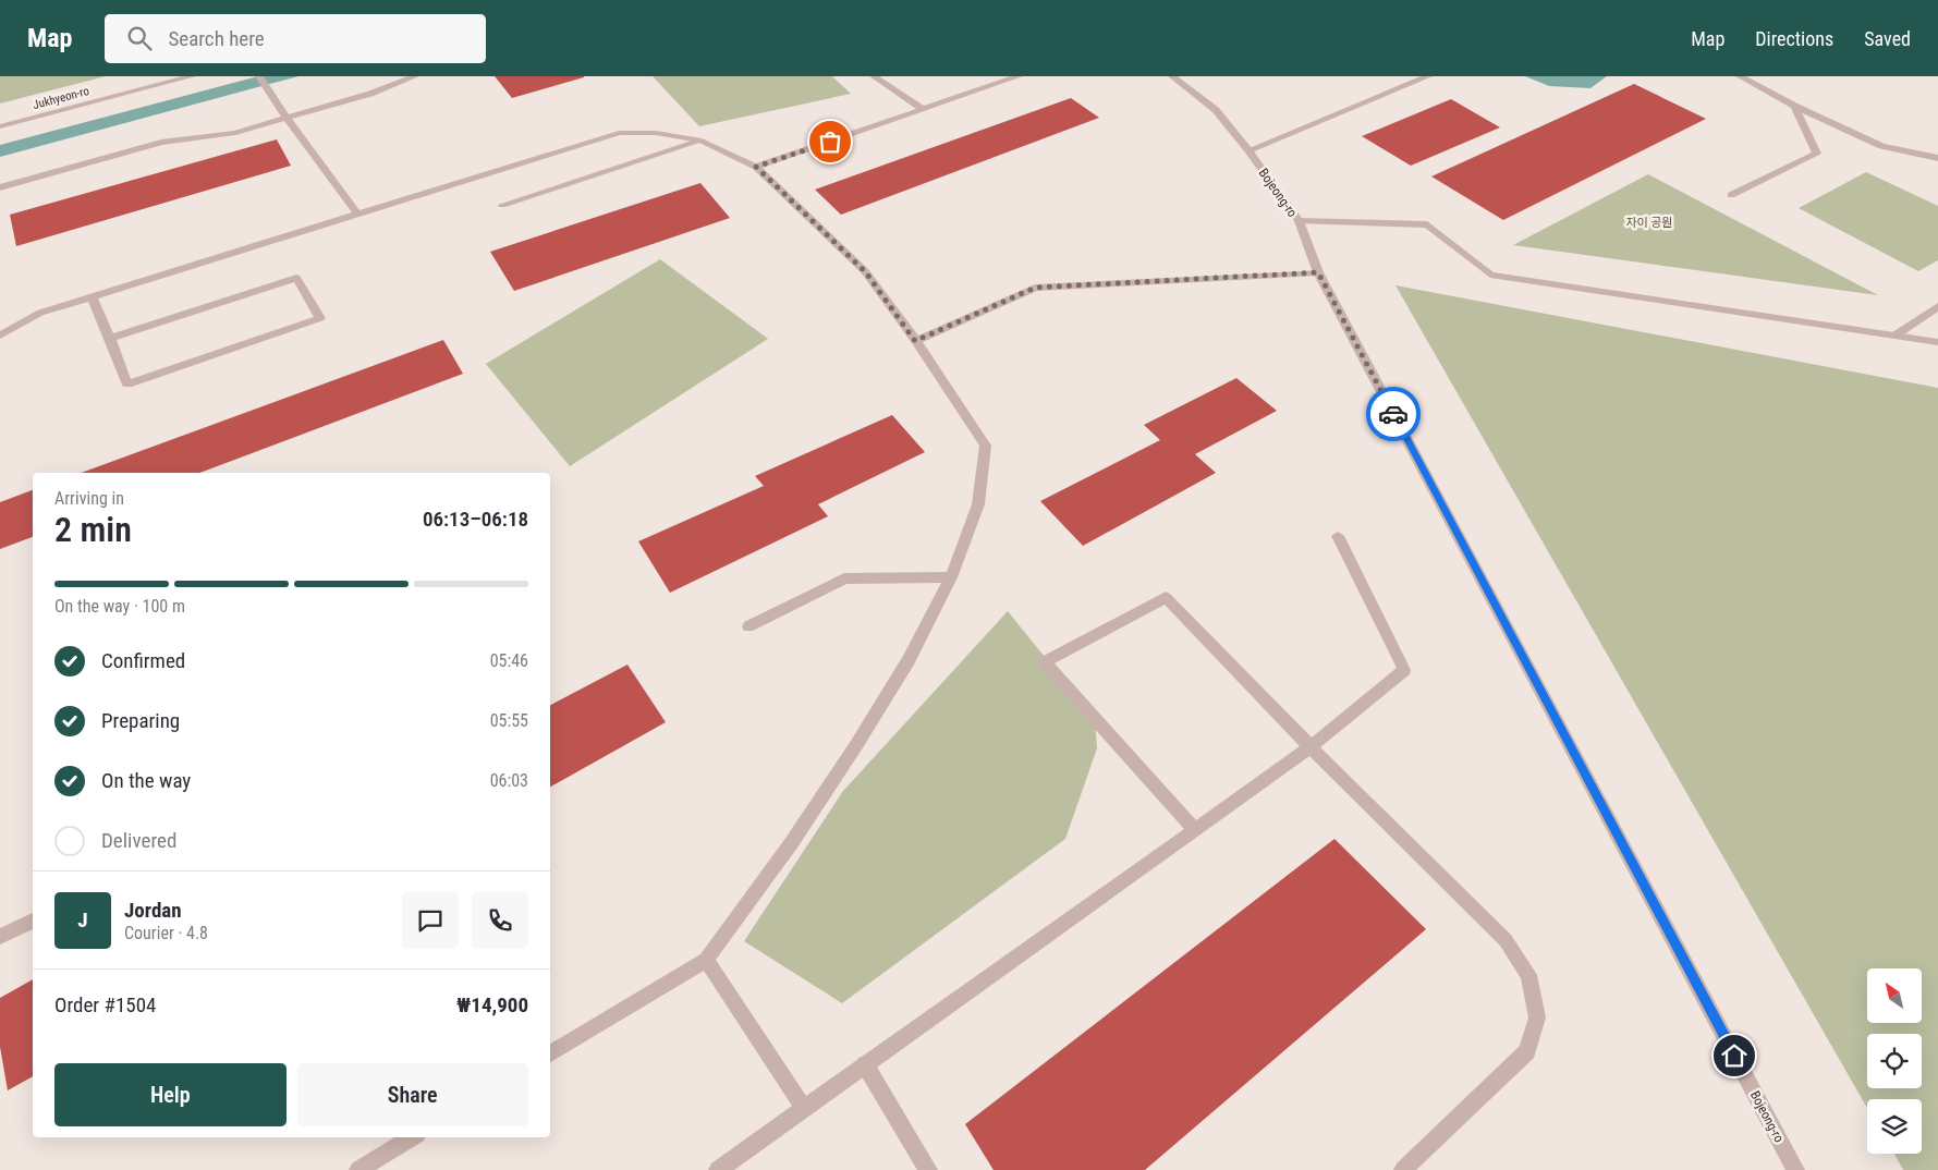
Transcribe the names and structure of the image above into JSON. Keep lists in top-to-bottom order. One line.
{"streets":{"street":["Jukhyeon-ro","Bojeong-ro"]},"parks":["자이 공원"],"north":"top left","page":{"header":"Map","search":"Search here","nav":["Map","Directions","Saved"],"heading":["2 min","Arriving in","06:13–06:18"],"panel":["Jordan","Courier · 4.8","Order #1504","₩14,900"],"bar":"On the way · 100 m","list":[["Confirmed","05:46"],["Preparing","05:55"],["On the way","06:03"],"Delivered"],"round":"J","buttons":["Help","Share"]}}
